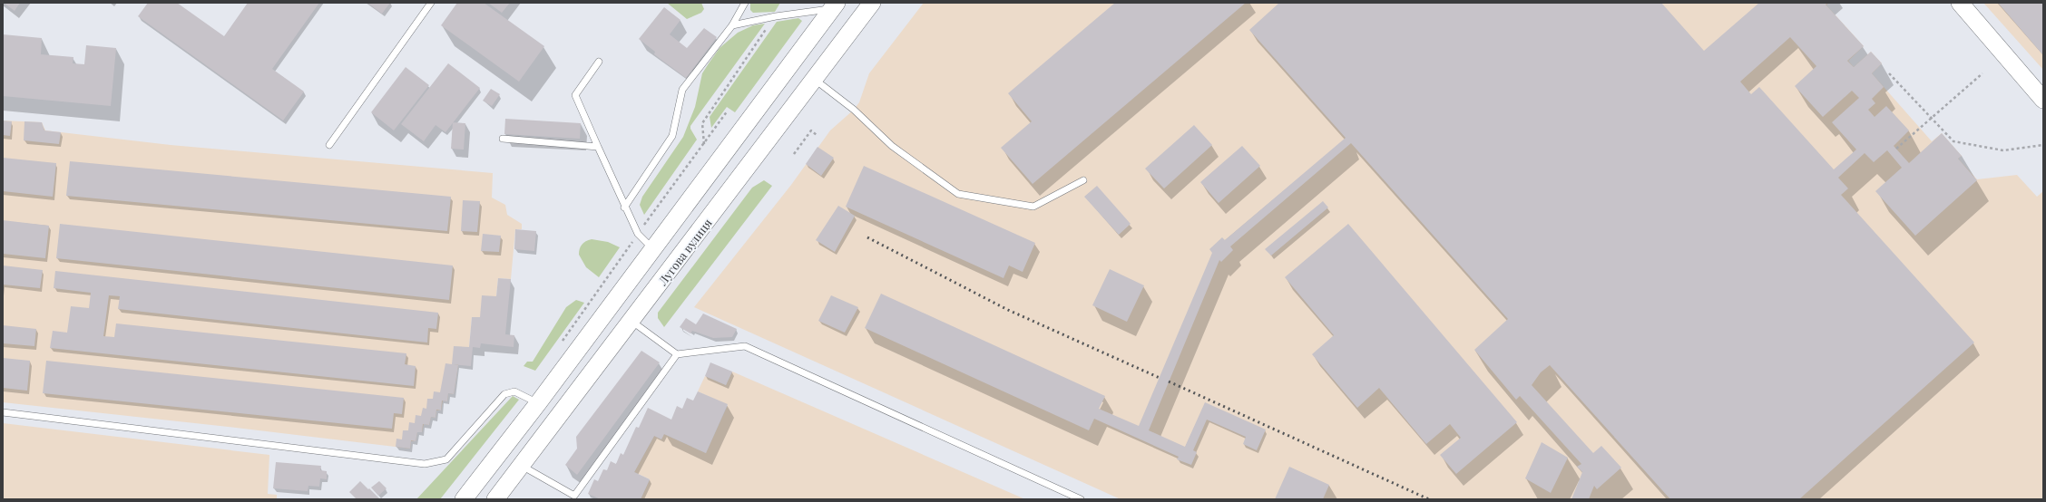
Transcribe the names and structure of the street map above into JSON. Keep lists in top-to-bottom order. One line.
{"streets":{"main road":["Лугова вулиця"]}}
